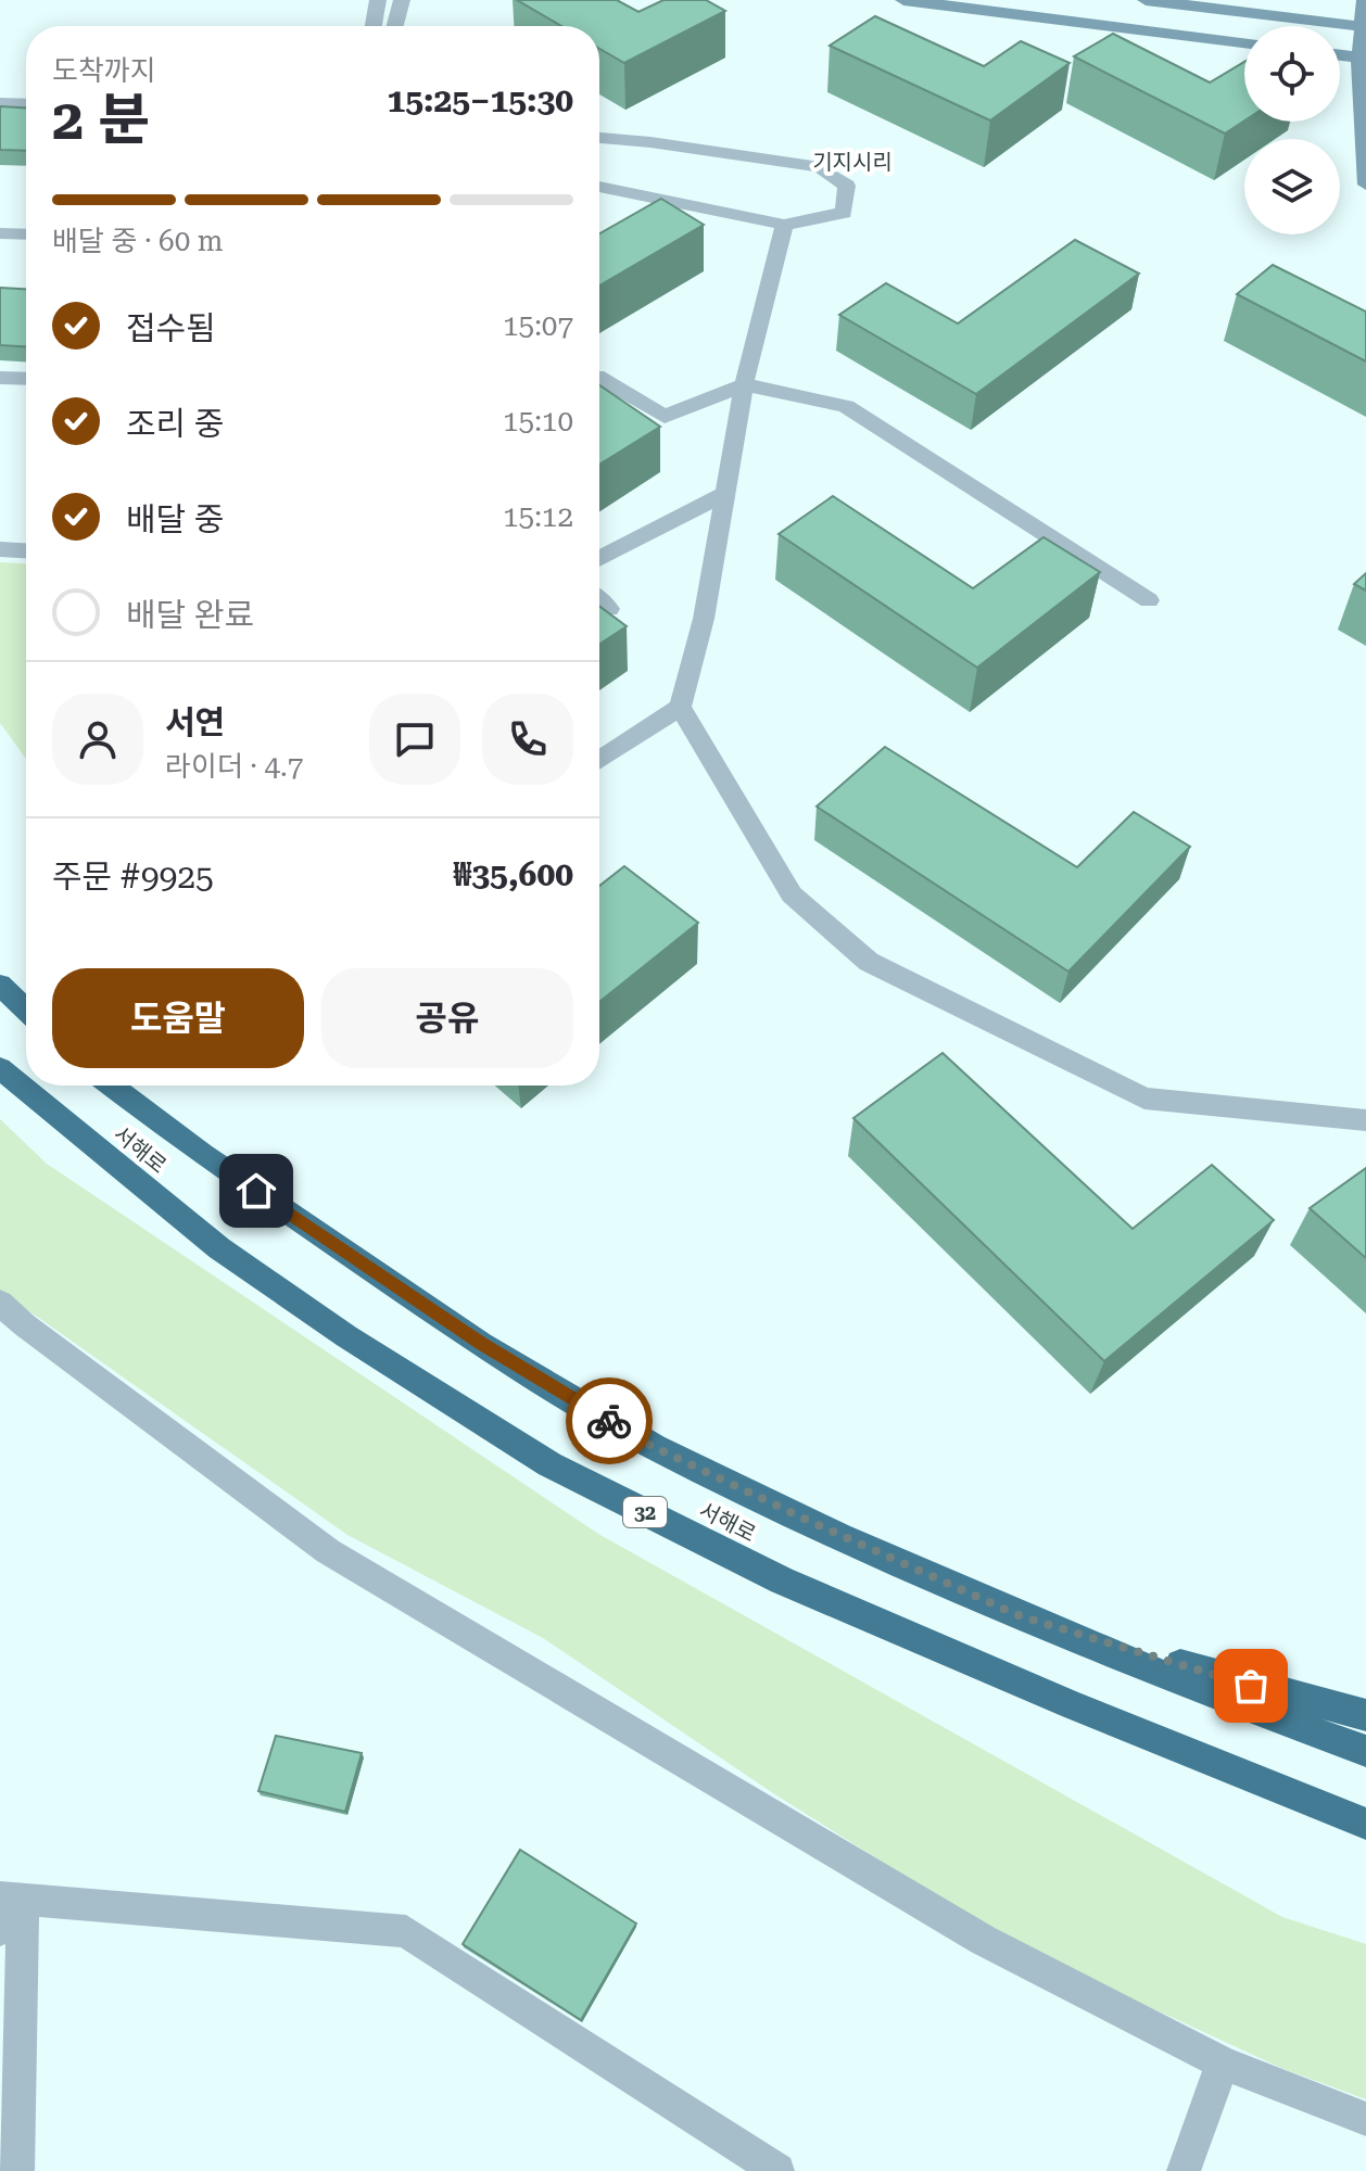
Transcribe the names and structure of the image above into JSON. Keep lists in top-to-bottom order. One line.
{"streets":{"highway":["서해로","32"]},"districts":["기지시리"],"page":{"heading":["2 분","도착까지","15:25–15:30"],"panel":["서연","라이더 · 4.7","주문 #9925","₩35,600"],"bar":"배달 중 · 60 m","list":[["접수됨","15:07"],["조리 중","15:10"],["배달 중","15:12"],"배달 완료"],"buttons":["도움말","공유"]}}
